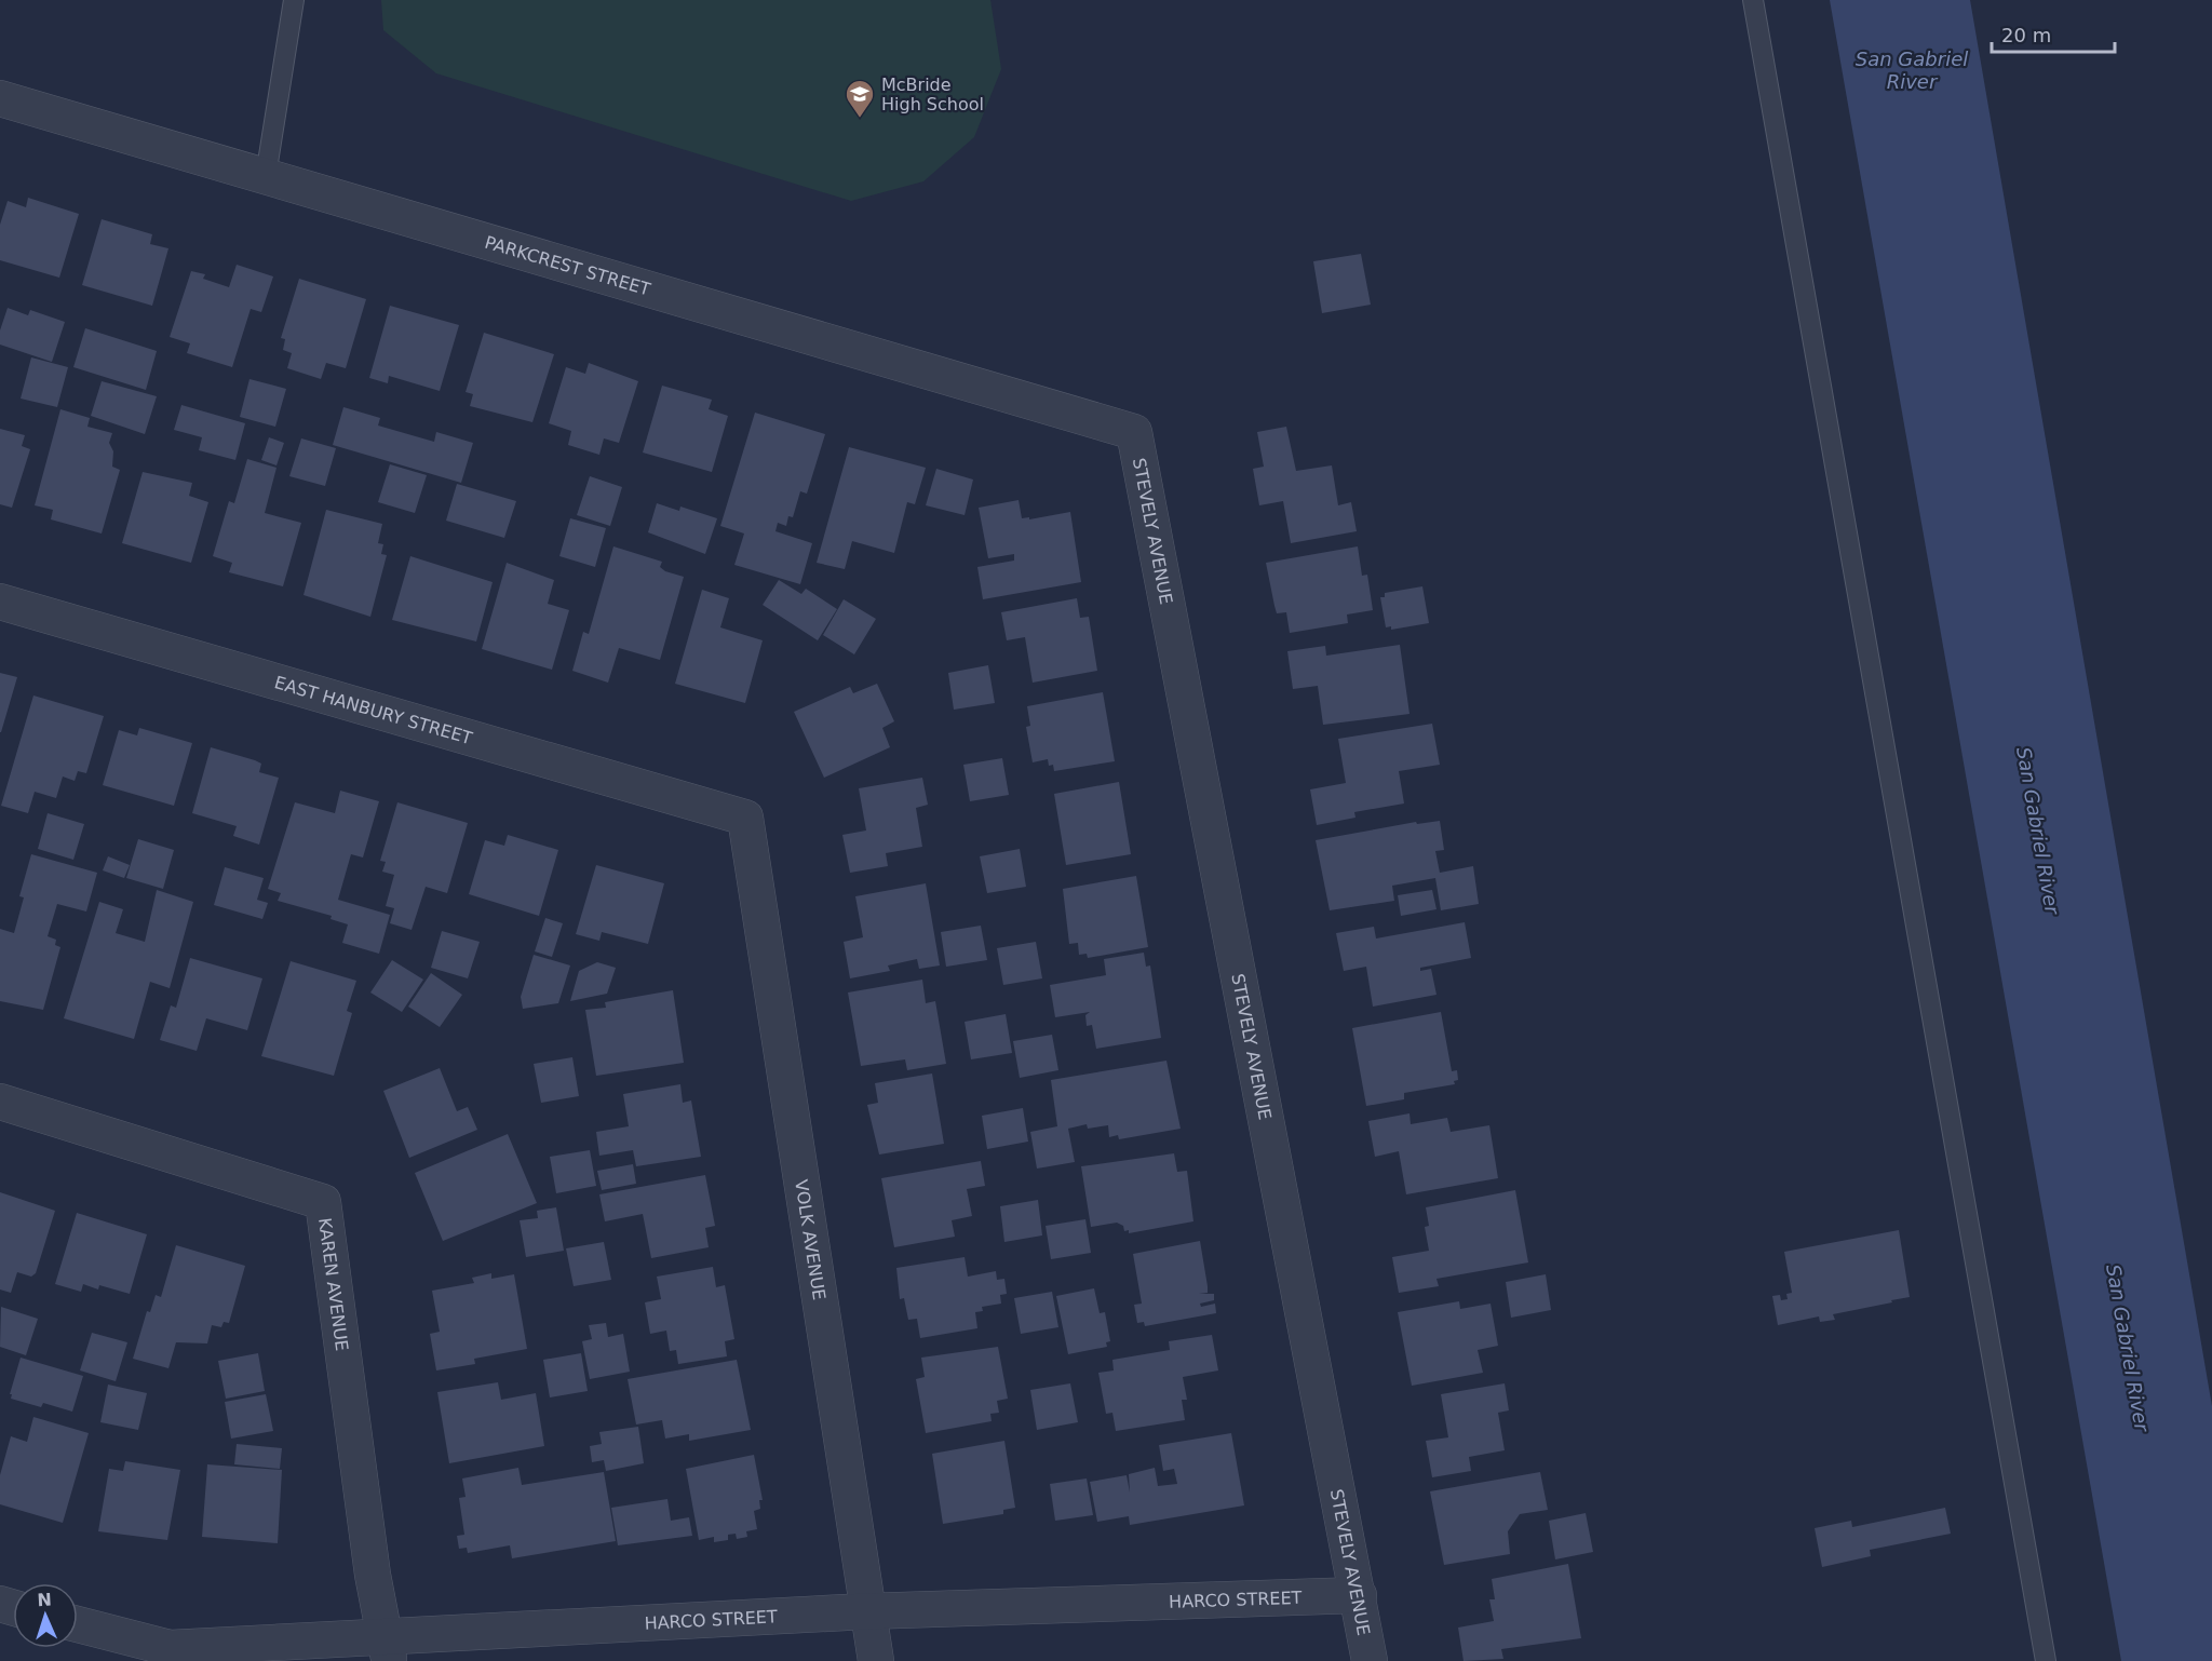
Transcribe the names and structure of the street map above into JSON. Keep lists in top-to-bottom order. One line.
{"streets":{"street":["PARKCREST STREET","STEVELY AVENUE","EAST HANBURY STREET","VOLK AVENUE","KAREN AVENUE","HARCO STREET"]},"crossings":[["PARKCREST STREET","STEVELY AVENUE"],["STEVELY AVENUE","HARCO STREET"],["EAST HANBURY STREET","VOLK AVENUE"],["VOLK AVENUE","HARCO STREET"],["KAREN AVENUE","HARCO STREET"]],"water":["San Gabriel River"],"places":{"school or university":["McBride High School"]},"scale_bar":"20 m","north":"top"}
